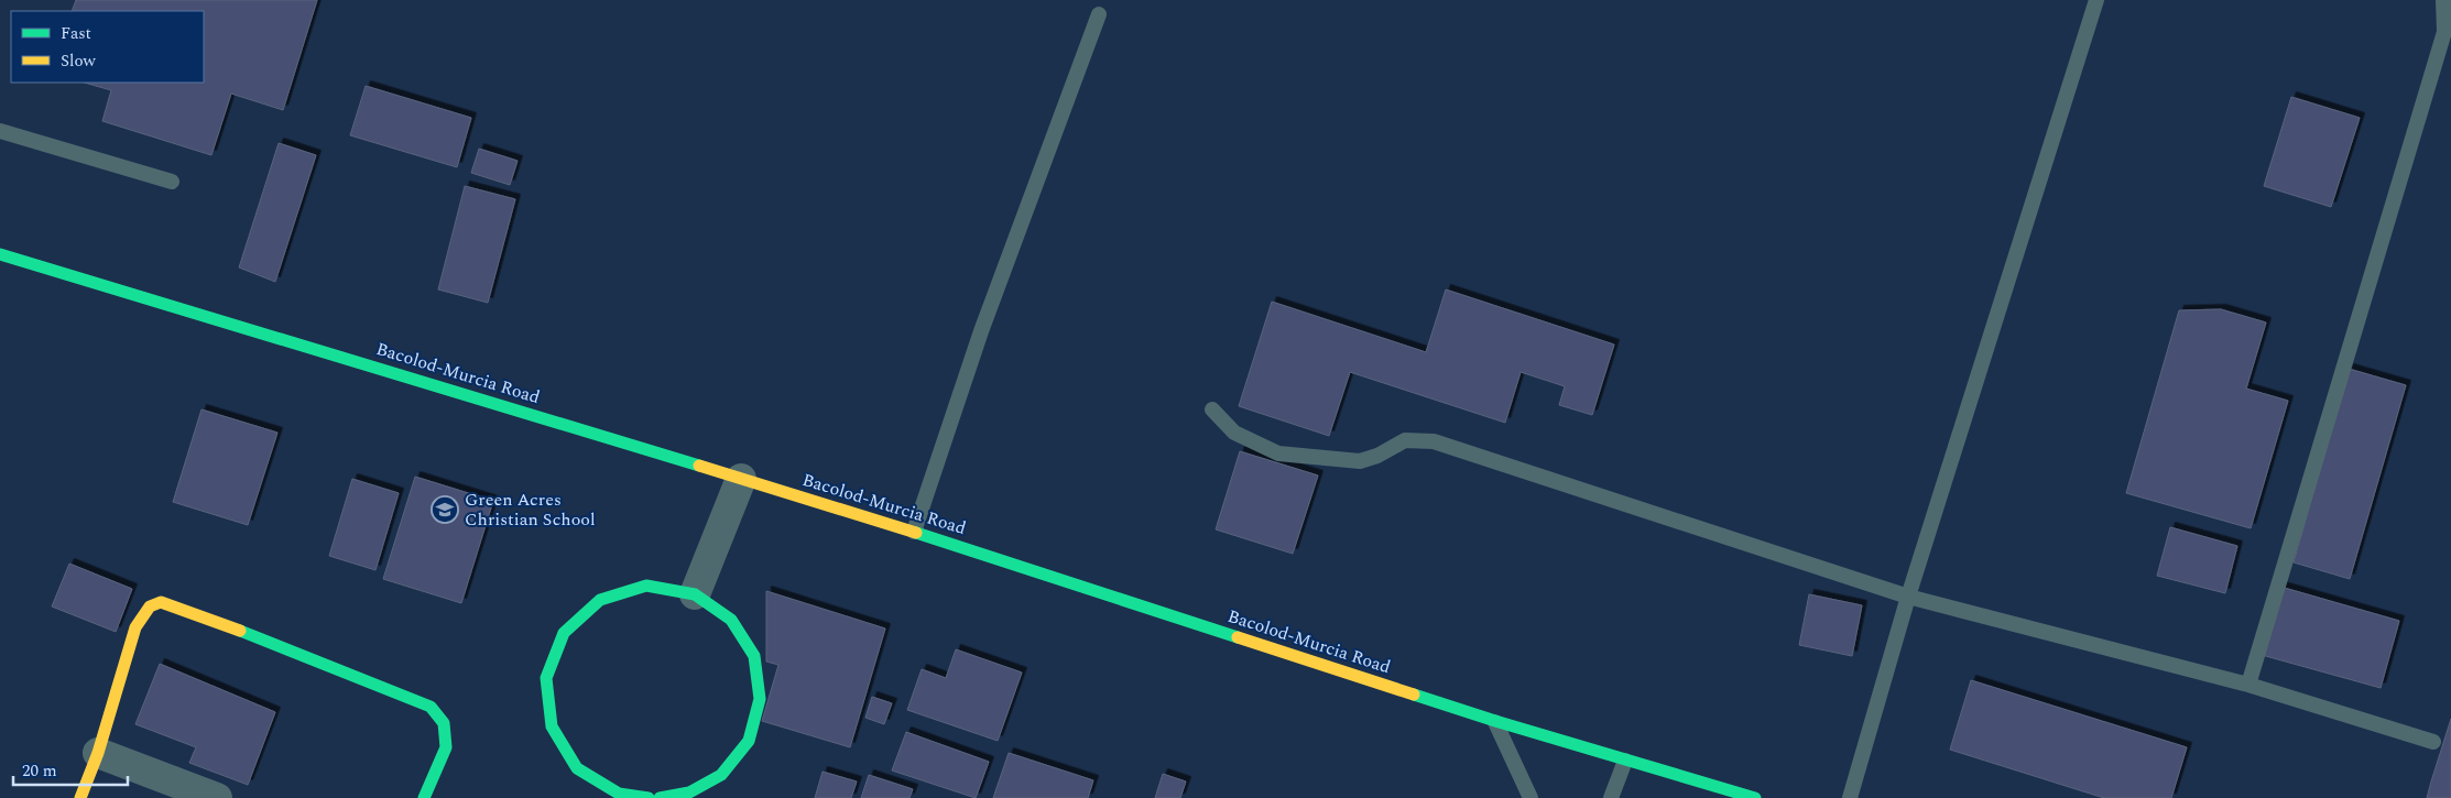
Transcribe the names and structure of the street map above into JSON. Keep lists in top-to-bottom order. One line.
{"streets":{"main road":["Bacolod-Murcia Road"]},"places":{"school or university":["Green Acres Christian School"]},"legend":["Fast","Slow"],"scale_bar":"20 m"}
